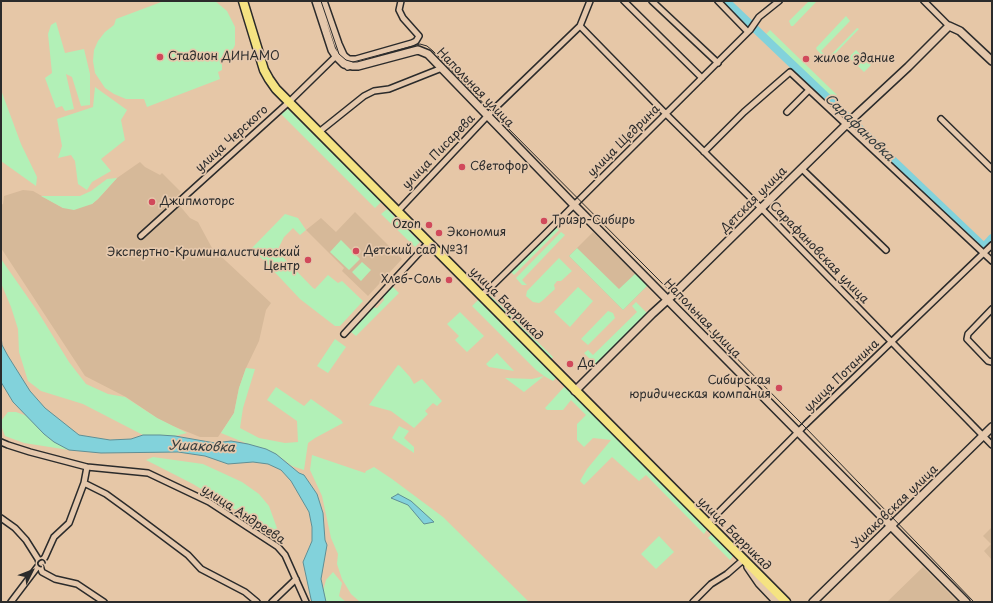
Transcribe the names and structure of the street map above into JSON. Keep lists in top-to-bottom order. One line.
{"streets":{"main road":["улица Баррикад"],"street":["Напольная улица","улица Черского","улица Щедрина","улица Писарева","Детская улица","Сарафановская улица","улица Потанина","Ушаковская улица","улица Андреева"]},"crossings":[["Напольная улица","улица Черского"],["Напольная улица","улица Щедрина"],["Напольная улица","улица Писарева"],["Напольная улица","Детская улица"],["Напольная улица","улица Потанина"],["Напольная улица","Ушаковская улица"],["улица Черского","улица Баррикад"],["улица Щедрина","Сарафановская улица"],["улица Щедрина","улица Баррикад"],["улица Писарева","Сарафановская улица"],["улица Писарева","улица Баррикад"],["Детская улица","Сарафановская улица"],["Детская улица","улица Баррикад"],["Сарафановская улица","улица Потанина"],["Сарафановская улица","Ушаковская улица"],["улица Баррикад","улица Потанина"]],"water":["Сарафановка","Ушаковка"],"places":["Стадион ДИНАМО","жилое здание","Светофор","Джипмоторс","Триэр-Сибирь","Ozon","Экономия","Детский сад №31","Экспертно-Криминалистический Центр","Хлеб-Соль","Да","Сибирская юридическая компания"],"north":"top right"}
